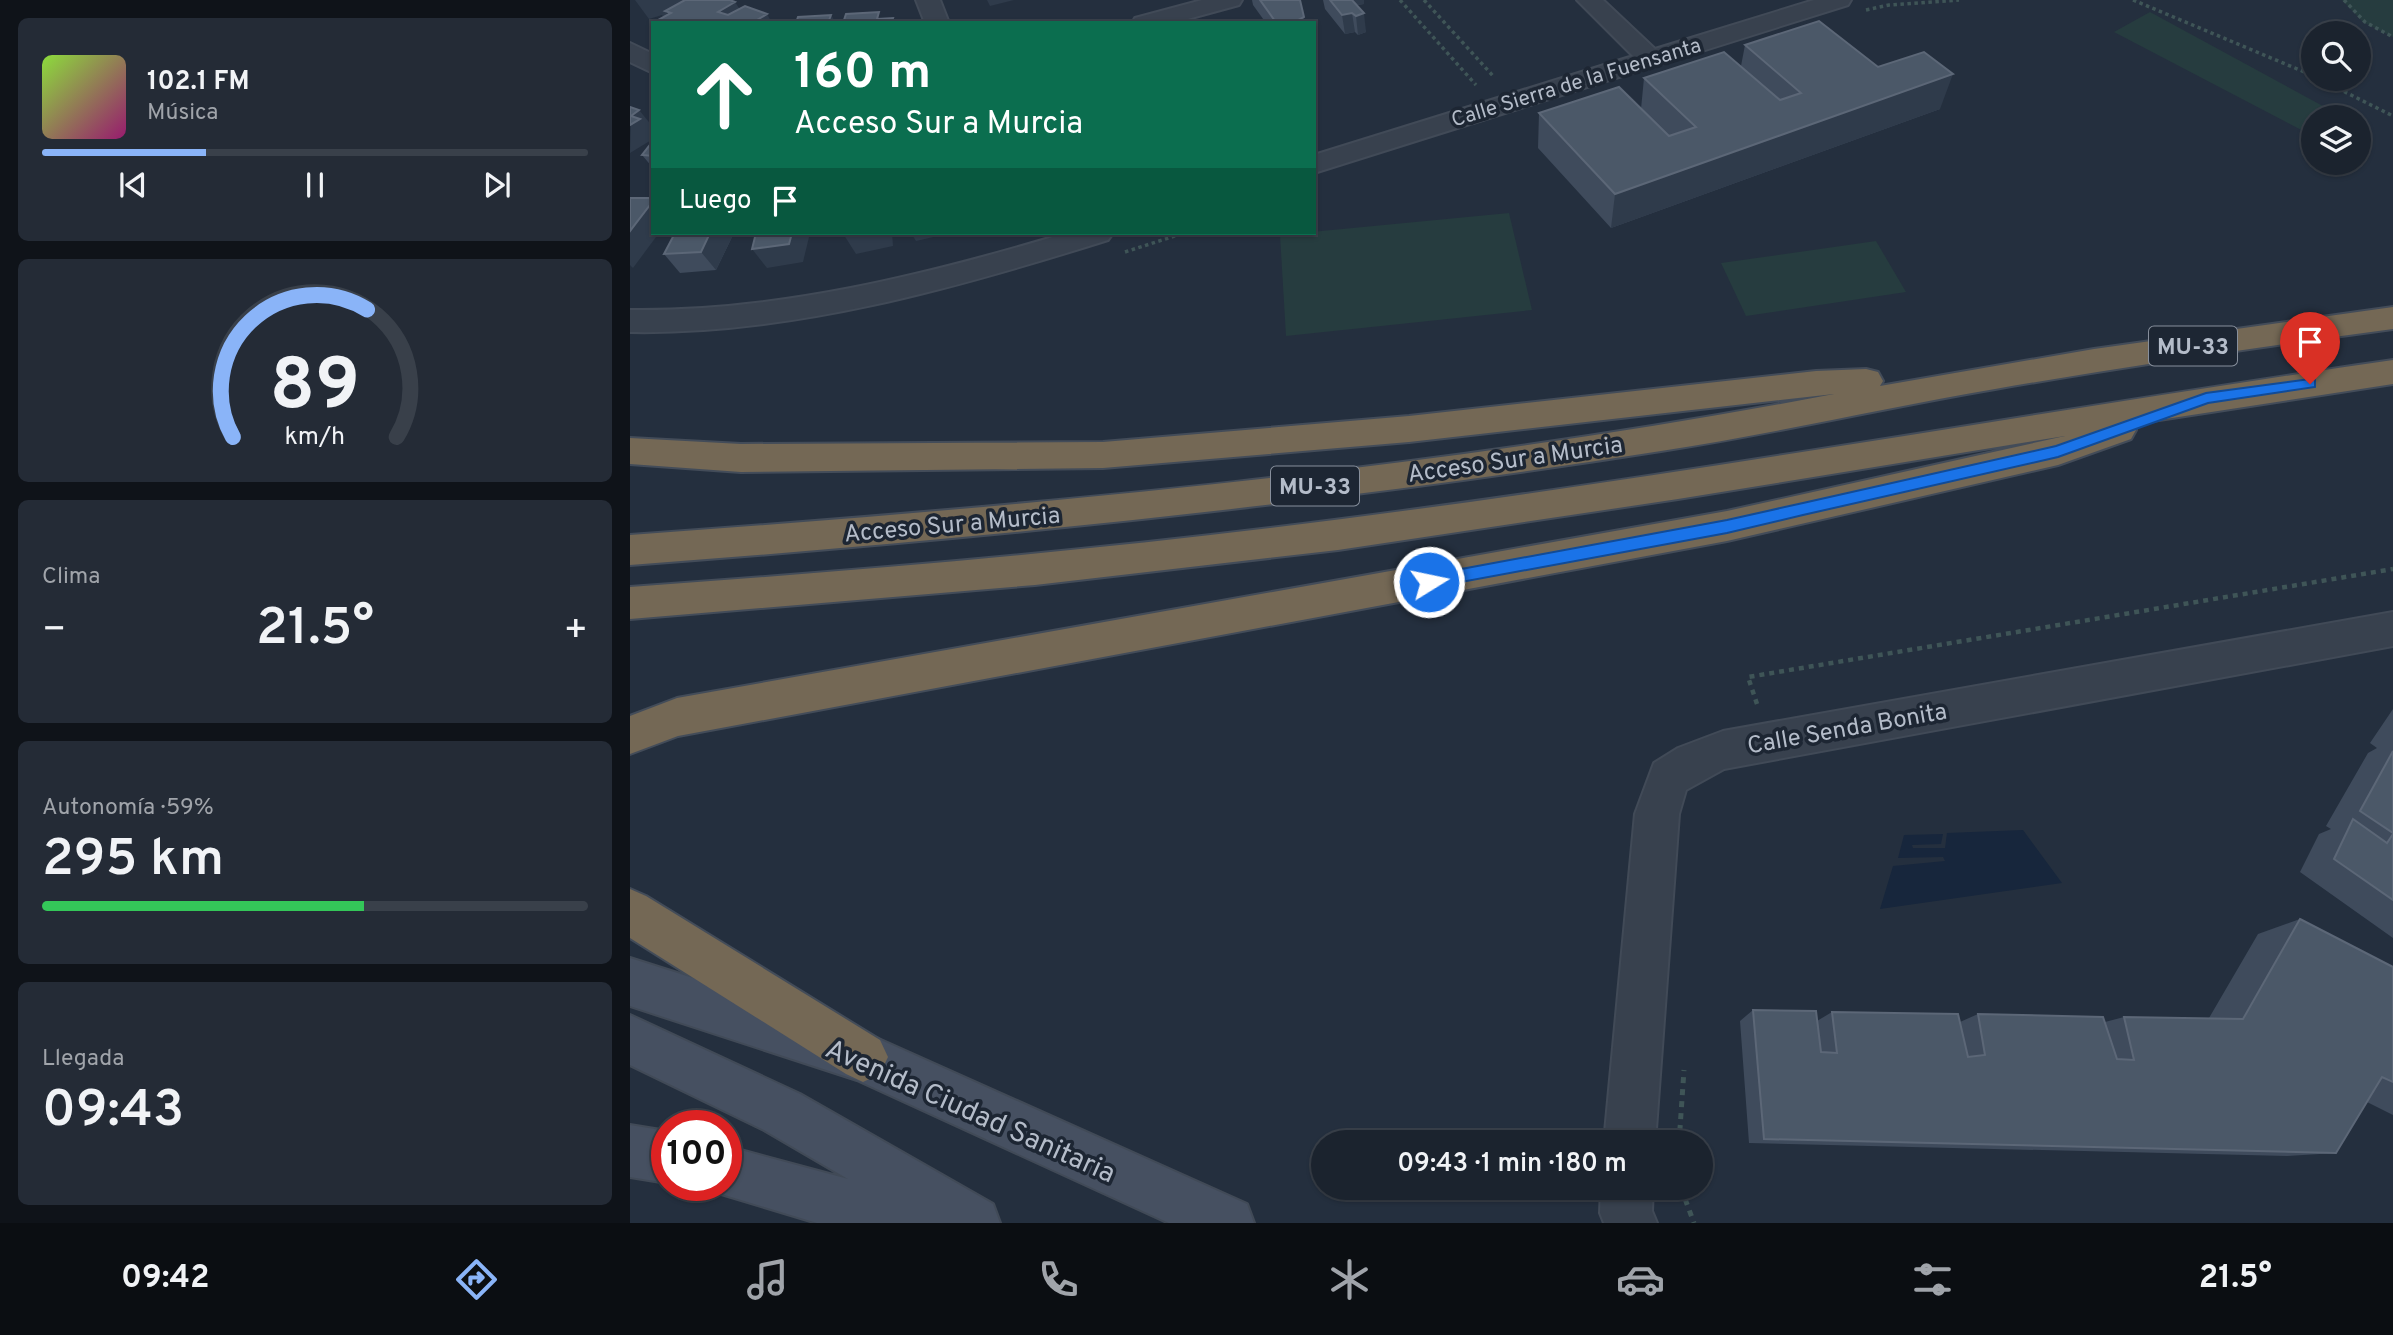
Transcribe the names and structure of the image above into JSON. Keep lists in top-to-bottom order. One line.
{"streets":{"highway":["MU-33","Acceso Sur a Murcia"],"street":["Calle Sierra de la Fuensanta","Calle Senda Bonita","Avenida Ciudad Sanitaria"]},"page":{"turn":["160 m","Acceso Sur a Murcia"],"song":["102.1 FM","Música"],"then":"Luego","tile":["Clima",["Autonomía · 59%","295 km"],["Llegada","09:43"]],"heat":["−","21.5°","+"],"limit":"100","trip":"09:43 · 1 min · 180 m","tabs":["09:42","21.5°"],"gauge":["89","km/h"]}}
